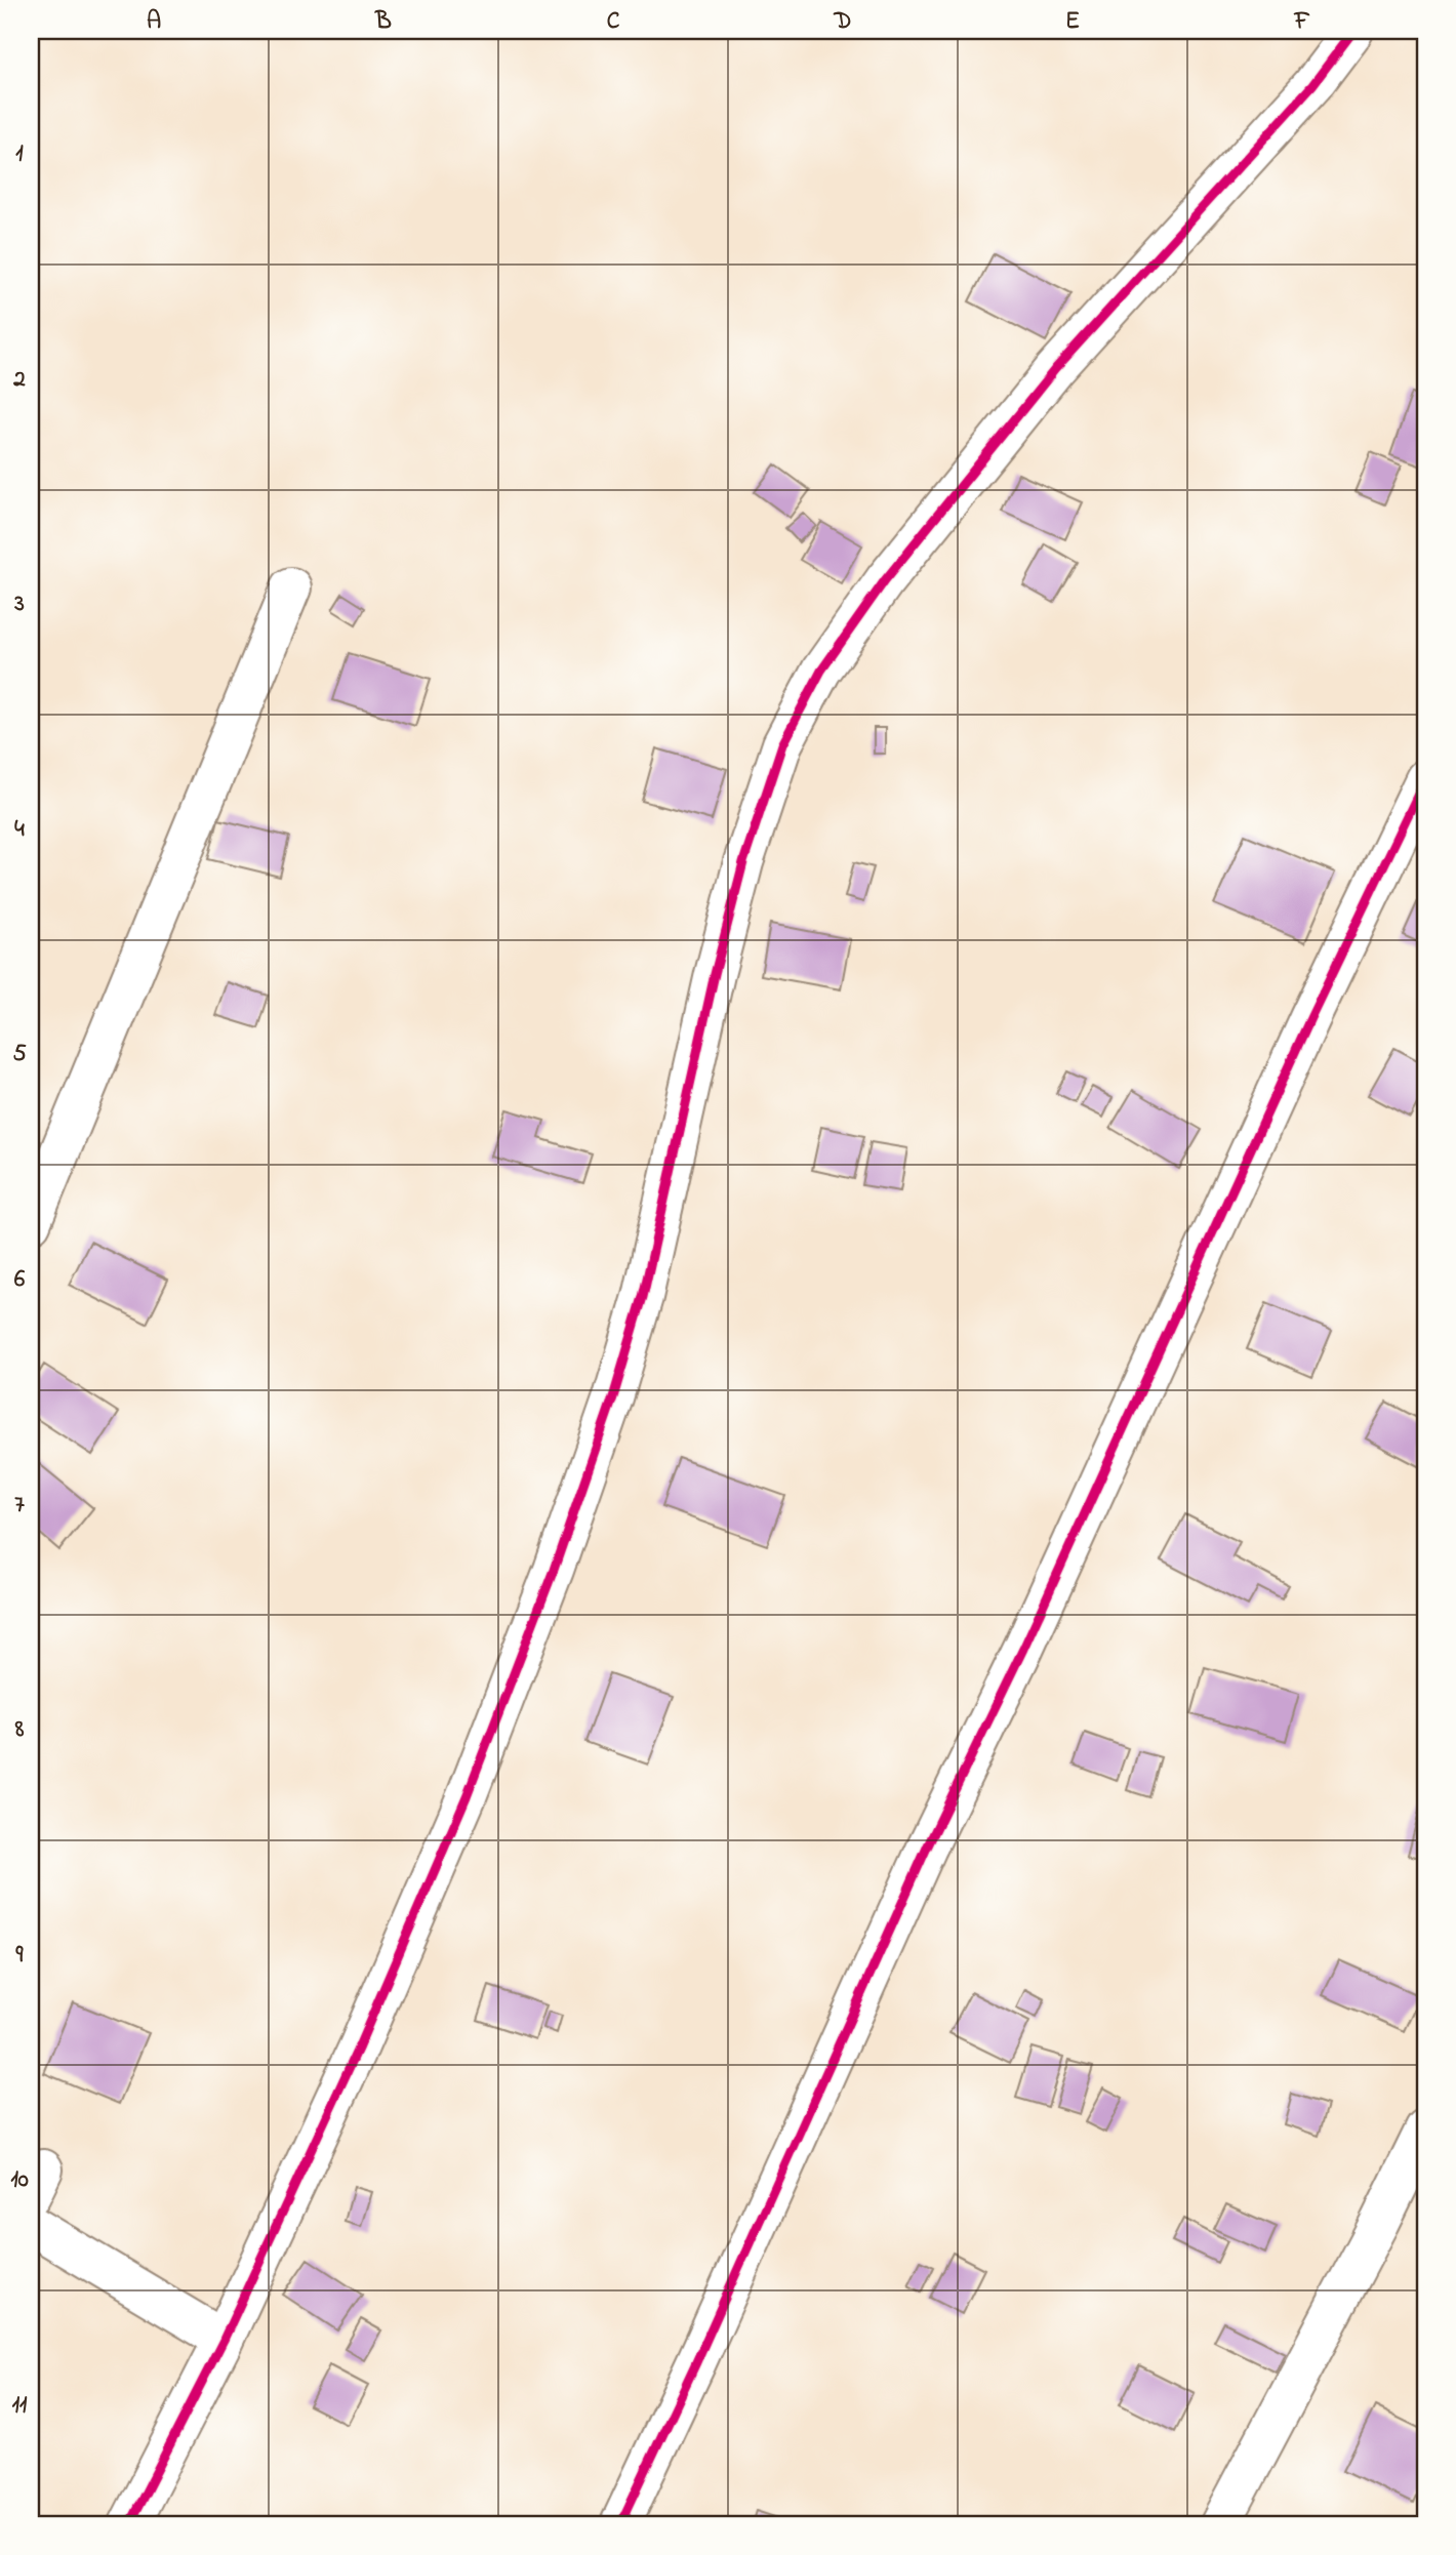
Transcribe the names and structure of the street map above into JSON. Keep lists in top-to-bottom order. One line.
{"grid":{"columns":["A","B","C","D","E","F"],"rows":["1","2","3","4","5","6","7","8","9","10","11"]}}
